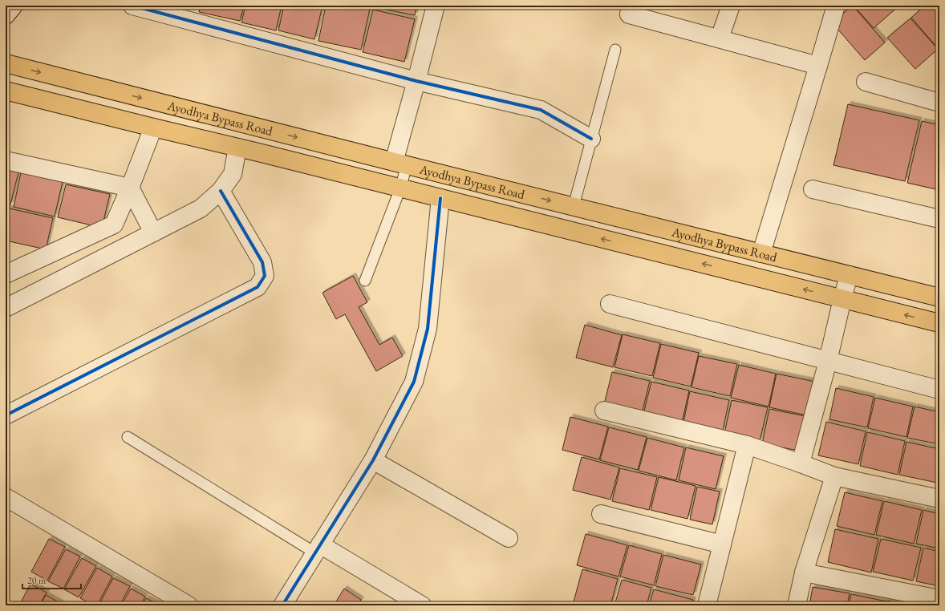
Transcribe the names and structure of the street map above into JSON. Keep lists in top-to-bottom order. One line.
{"streets":{"main road":["Ayodhya Bypass Road"]},"scale_bar":"20 m"}
